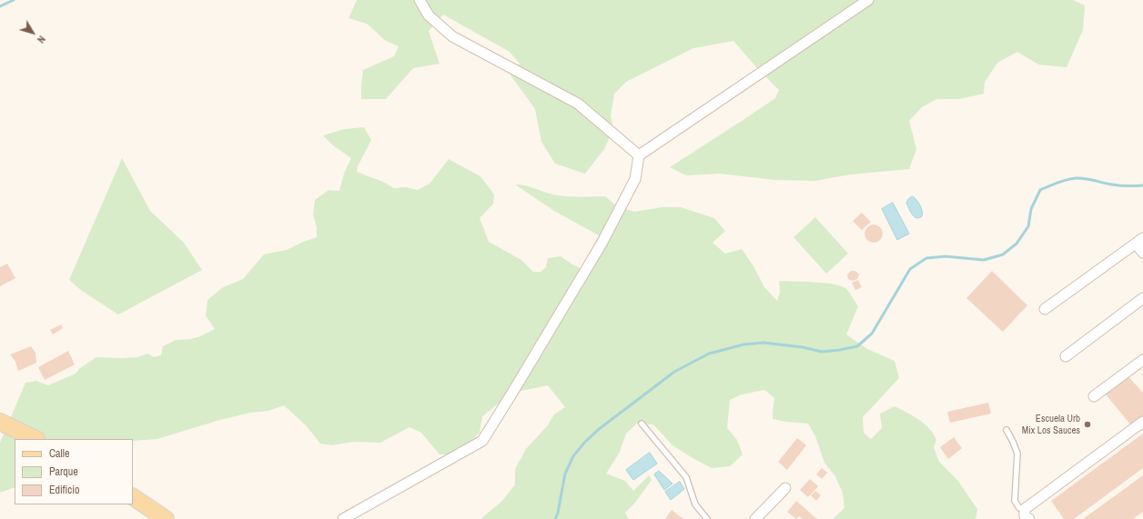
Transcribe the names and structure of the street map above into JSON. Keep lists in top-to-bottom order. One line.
{"places":["Escuela Urb Mix Los Sauces"],"legend":["Calle","Parque","Edificio"],"north":"bottom right"}
